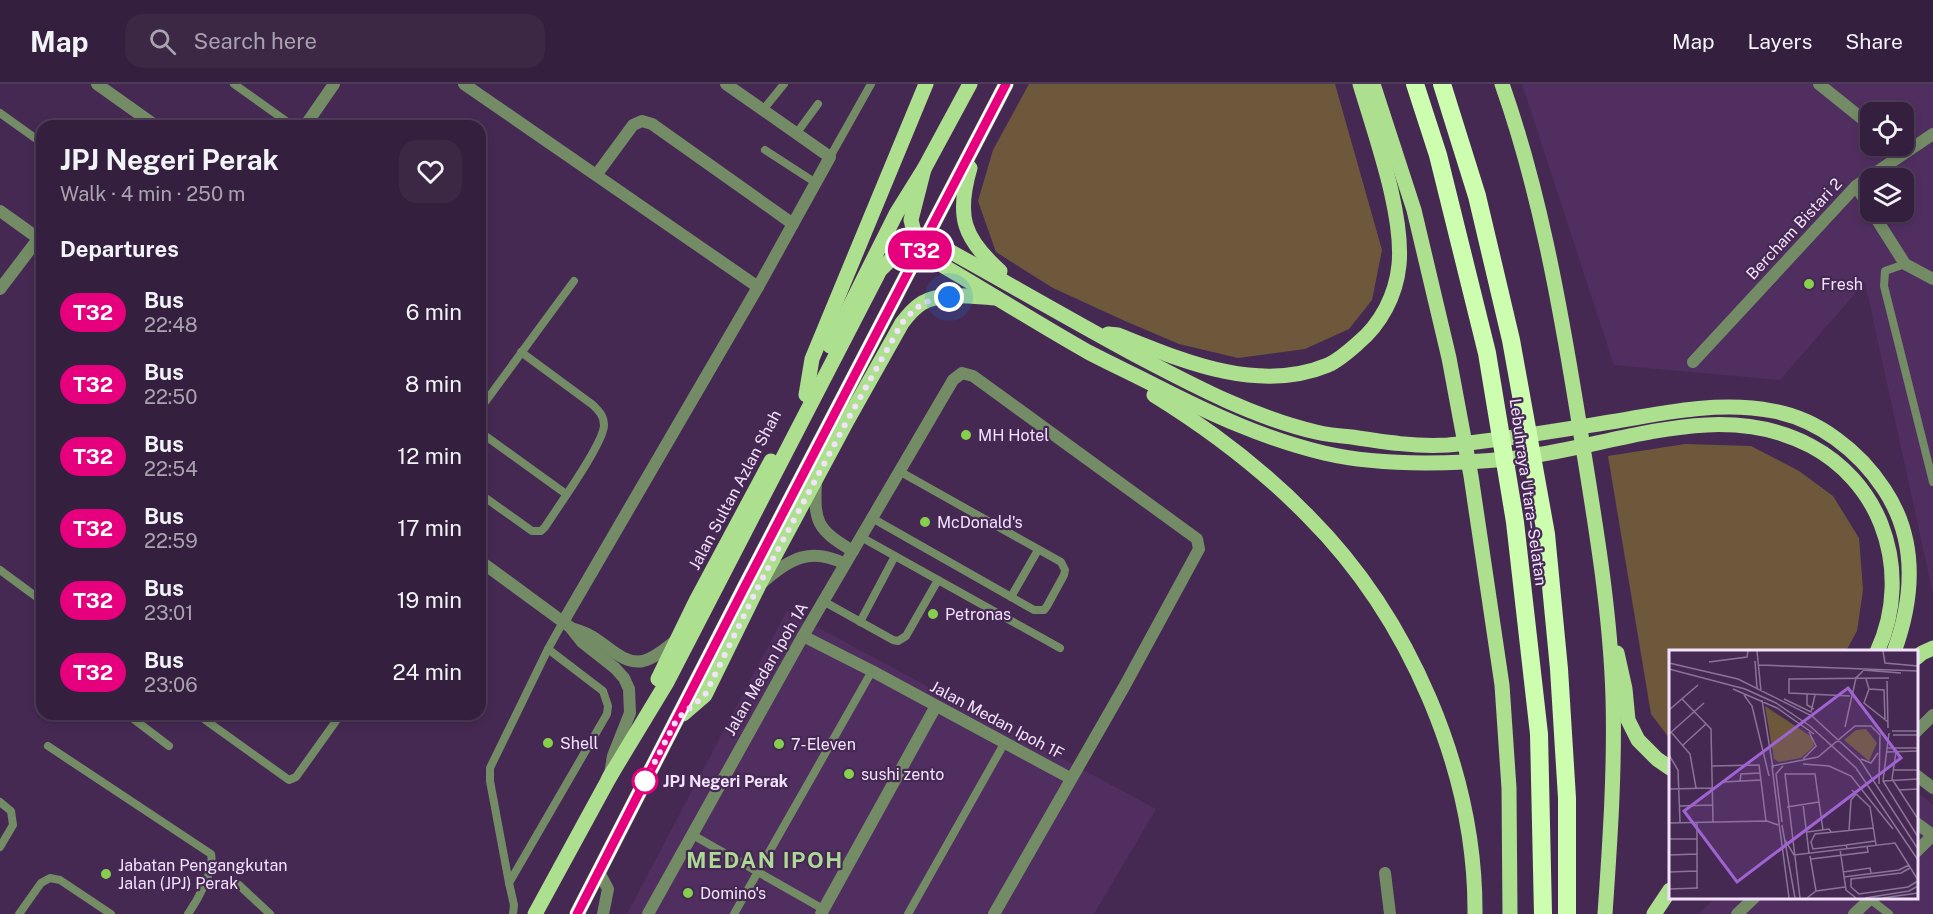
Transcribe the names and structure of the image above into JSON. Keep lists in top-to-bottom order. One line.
{"streets":{"highway":["Lebuhraya Utara–Selatan"],"main road":["Jalan Sultan Azlan Shah"],"street":["Bercham Bistari 2","Jalan Medan Ipoh 1A","Jalan Medan Ipoh 1F"]},"crossings":[["Jalan Medan Ipoh 1A","Jalan Medan Ipoh 1F"]],"districts":["MEDAN IPOH"],"places":["Fresh","MH Hotel","McDonald's","Petronas","Shell","7-Eleven","sushi zento","JPJ Negeri Perak","Jabatan Pengangkutan Jalan (JPJ) Perak","Domino's"],"lines":["bus line T32"],"page":{"header":"Map","search":"Search here","nav":["Map","Layers","Share"],"on_map":"T32","heading":[["JPJ Negeri Perak","Walk · 4 min · 250 m"],"Departures"],"list":[{"mark":"T32","name":"Bus","note":"22:48","value":"6 min"},{"mark":"T32","name":"Bus","note":"22:50","value":"8 min"},{"mark":"T32","name":"Bus","note":"22:54","value":"12 min"},{"mark":"T32","name":"Bus","note":"22:59","value":"17 min"},{"mark":"T32","name":"Bus","note":"23:01","value":"19 min"},{"mark":"T32","name":"Bus","note":"23:06","value":"24 min"}]}}
